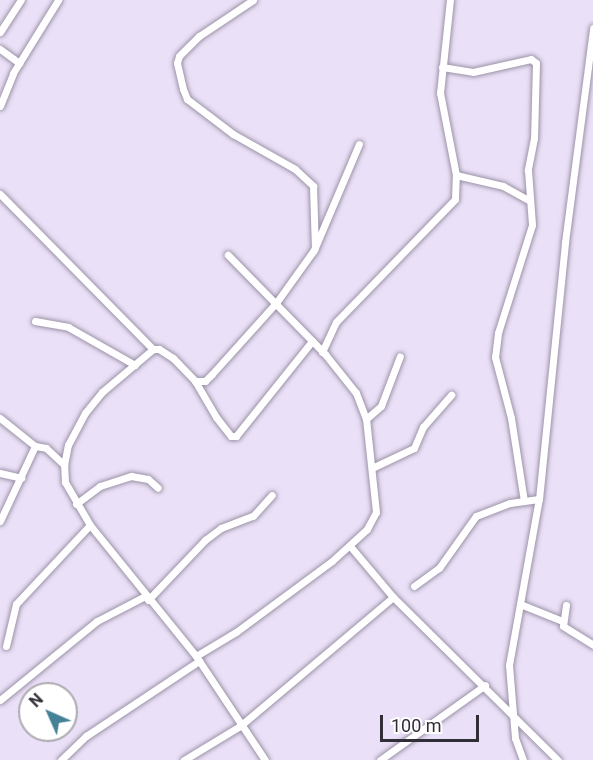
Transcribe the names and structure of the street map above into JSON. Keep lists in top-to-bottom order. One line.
{"scale_bar":"100 m","north":"top left"}
